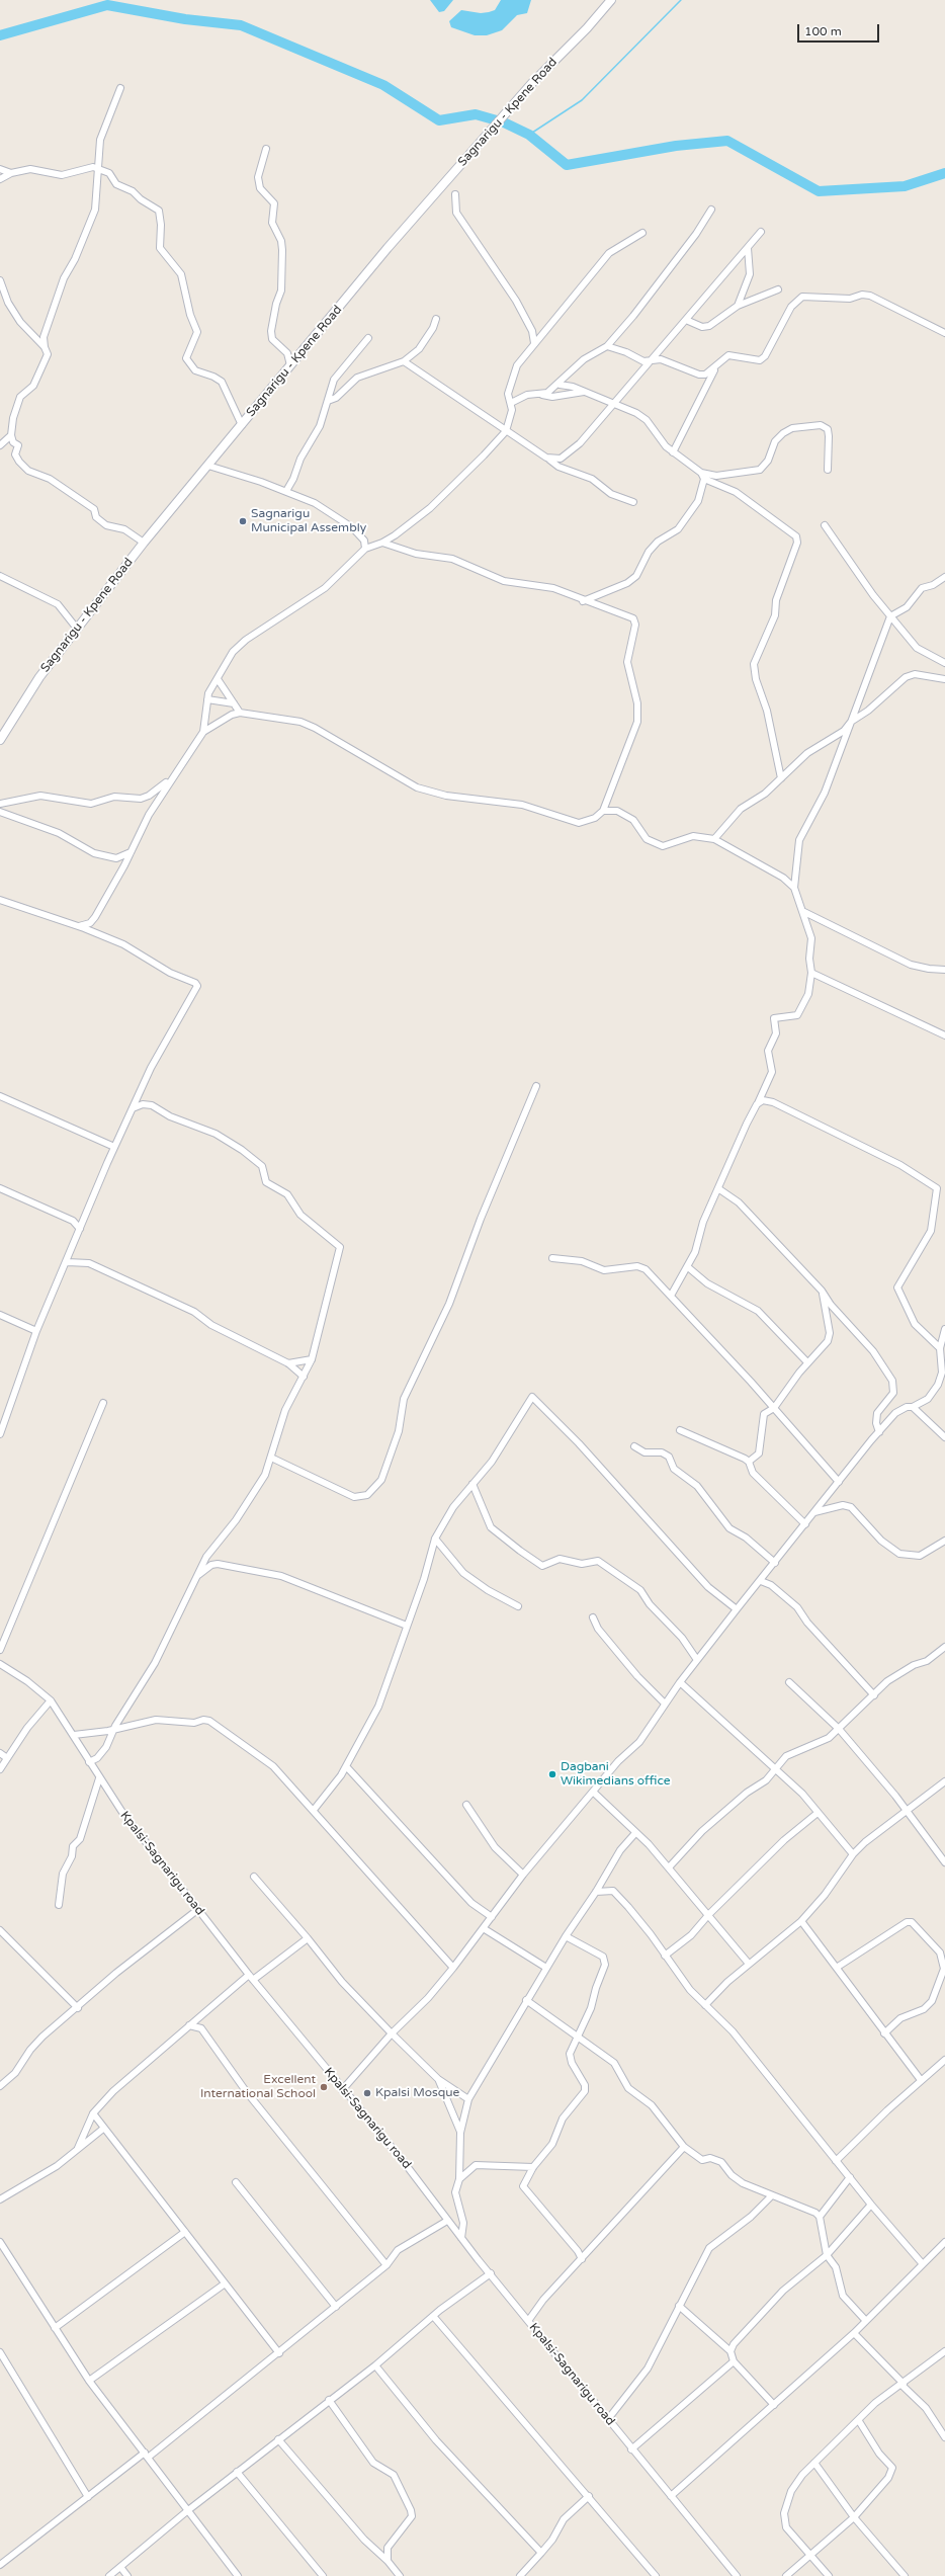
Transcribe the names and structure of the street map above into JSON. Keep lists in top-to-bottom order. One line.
{"streets":{"street":["Sagnarigu - Kpene Road","Kpalsi-Sagnarigu road"]},"places":["Sagnarigu Municipal Assembly","Dagbani Wikimedians office","Excellent International School","Kpalsi Mosque"],"scale_bar":"100 m"}
